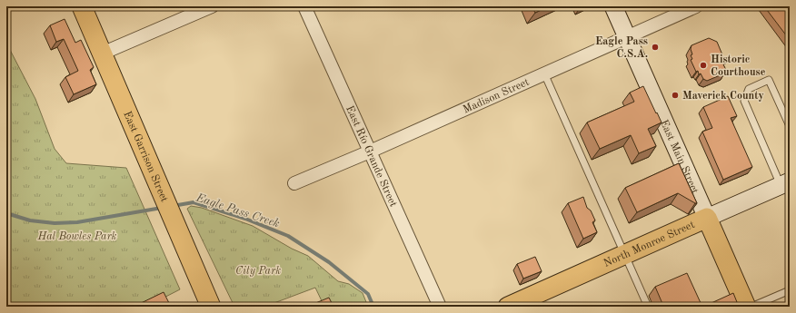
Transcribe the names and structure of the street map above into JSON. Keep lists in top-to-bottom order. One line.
{"streets":{"main road":["East Garrison Street","East Main Street","North Monroe Street"],"street":["Madison Street","East Río Grande Street"]},"crossings":[["Madison Street","East Main Street"],["Madison Street","East Río Grande Street"],["East Main Street","North Monroe Street"]],"water":["Eagle Pass Creek"],"parks":["Hal Bowles Park","City Park"],"places":["Eagle Pass C.S.A.","Historic Courthouse","Maverick County"]}
